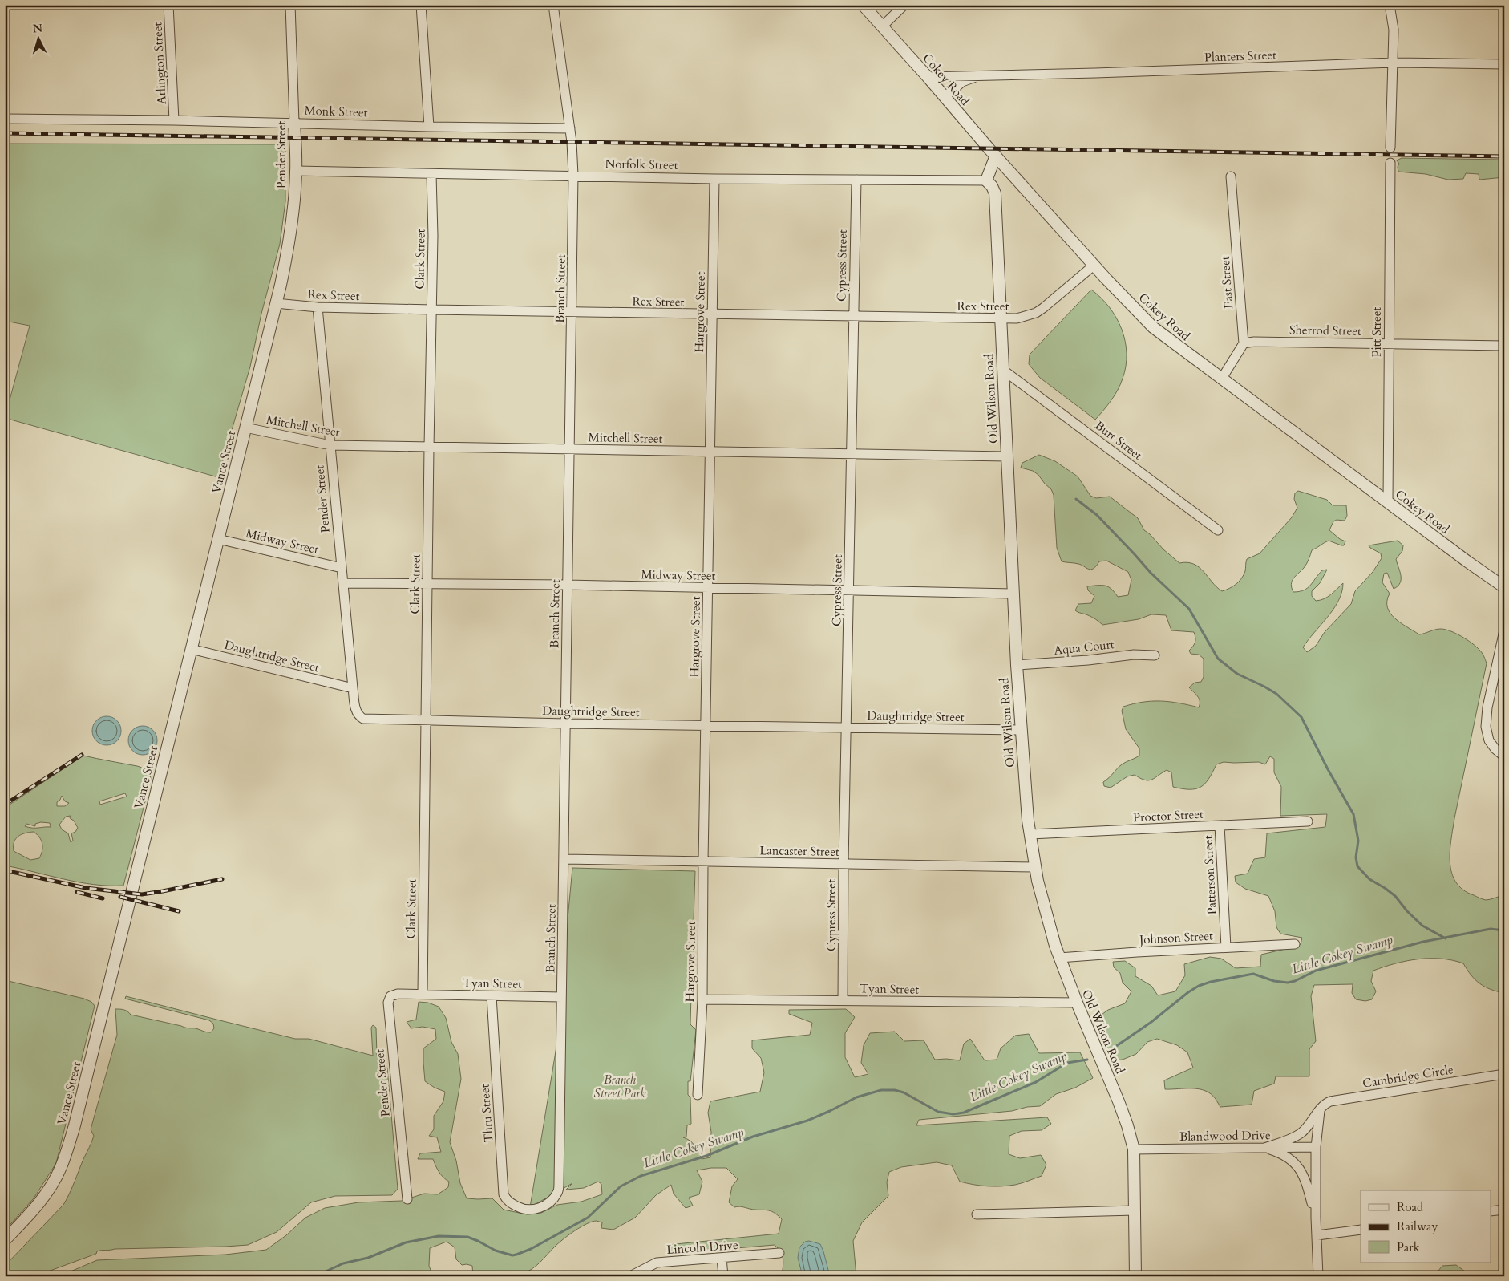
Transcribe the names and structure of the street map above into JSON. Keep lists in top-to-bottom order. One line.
{"streets":{"street":["Planters Street","Arlington Street","Cokey Road","Monk Street","Pender Street","Norfolk Street","Clark Street","Cypress Street","East Street","Branch Street","Rex Street","Hargrove Street","Sherrod Street","Pitt Street","Old Wilson Road","Mitchell Street","Burt Street","Vance Street","Midway Street","Aqua Court","Daughtridge Street","Proctor Street","Lancaster Street","Patterson Street","Johnson Street","Tyan Street","Cambridge Circle","Thru Street","Blandwood Drive","Lincoln Drive"]},"crossings":[["Planters Street","Cokey Road"],["Arlington Street","Monk Street"],["Cokey Road","Rex Street"],["Cokey Road","Pitt Street"],["Monk Street","Pender Street"],["Monk Street","Branch Street"],["Pender Street","Norfolk Street"],["Pender Street","Clark Street"],["Pender Street","Rex Street"],["Pender Street","Mitchell Street"],["Pender Street","Vance Street"],["Pender Street","Midway Street"],["Pender Street","Daughtridge Street"],["Pender Street","Tyan Street"],["Norfolk Street","Clark Street"],["Norfolk Street","Cypress Street"],["Norfolk Street","Branch Street"],["Norfolk Street","Hargrove Street"],["Norfolk Street","Old Wilson Road"],["Clark Street","Rex Street"],["Clark Street","Mitchell Street"],["Clark Street","Midway Street"],["Clark Street","Daughtridge Street"],["Clark Street","Tyan Street"],["Cypress Street","Rex Street"],["Cypress Street","Mitchell Street"],["Cypress Street","Midway Street"],["Cypress Street","Daughtridge Street"],["Cypress Street","Lancaster Street"],["Cypress Street","Tyan Street"],["East Street","Sherrod Street"],["Branch Street","Rex Street"],["Branch Street","Mitchell Street"],["Branch Street","Midway Street"],["Branch Street","Daughtridge Street"],["Branch Street","Lancaster Street"],["Branch Street","Tyan Street"],["Branch Street","Thru Street"],["Rex Street","Hargrove Street"],["Rex Street","Old Wilson Road"],["Rex Street","Vance Street"],["Hargrove Street","Mitchell Street"],["Hargrove Street","Midway Street"],["Hargrove Street","Daughtridge Street"],["Hargrove Street","Lancaster Street"],["Hargrove Street","Tyan Street"],["Sherrod Street","Pitt Street"],["Old Wilson Road","Mitchell Street"],["Old Wilson Road","Burt Street"],["Old Wilson Road","Midway Street"],["Old Wilson Road","Aqua Court"],["Old Wilson Road","Daughtridge Street"],["Old Wilson Road","Proctor Street"],["Old Wilson Road","Lancaster Street"],["Old Wilson Road","Johnson Street"],["Old Wilson Road","Tyan Street"],["Old Wilson Road","Blandwood Drive"],["Mitchell Street","Vance Street"],["Vance Street","Midway Street"],["Vance Street","Daughtridge Street"],["Proctor Street","Patterson Street"],["Patterson Street","Johnson Street"],["Tyan Street","Thru Street"],["Cambridge Circle","Blandwood Drive"]],"water":["Little Cokey Swamp"],"parks":["Branch Street Park"],"legend":["Road","Railway","Park"],"north":"top"}
